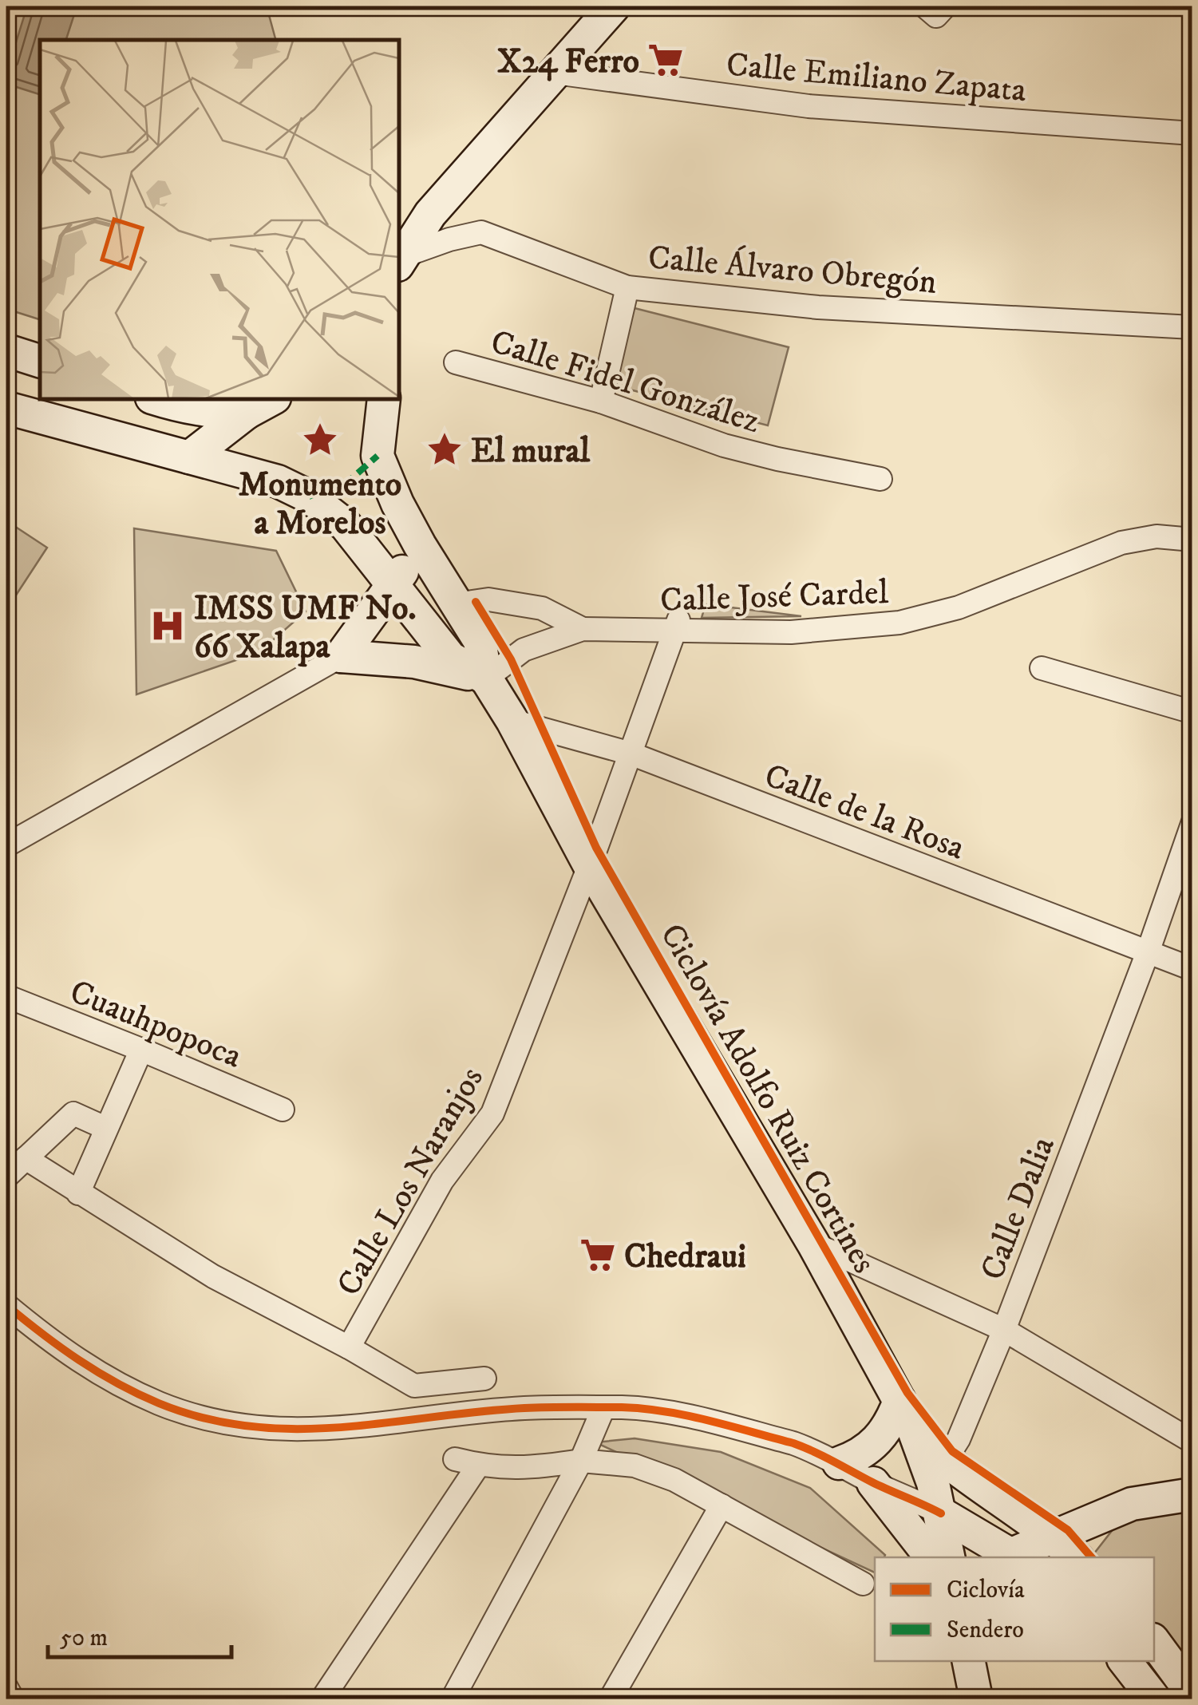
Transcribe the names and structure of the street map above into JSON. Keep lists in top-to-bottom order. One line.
{"streets":{"street":["Calle Emiliano Zapata","Calle Álvaro Obregón","Calle Fidel González","Calle José Cardel","Calle de la Rosa","Cuauhpopoca","Calle Los Naranjos","Calle Dalia"],"cycle path":["Ciclovía Adolfo Ruiz Cortines"]},"crossings":[["Calle José Cardel","Calle Los Naranjos"],["Calle de la Rosa","Calle Los Naranjos"],["Calle de la Rosa","Calle Dalia"]],"places":{"supermarket":["X24 Ferro","Chedraui"],"place":["Monumento a Morelos","El mural"],"hospital":["IMSS UMF No. 66 Xalapa"]},"legend":["Ciclovía","Sendero"],"scale_bar":"50 m"}
